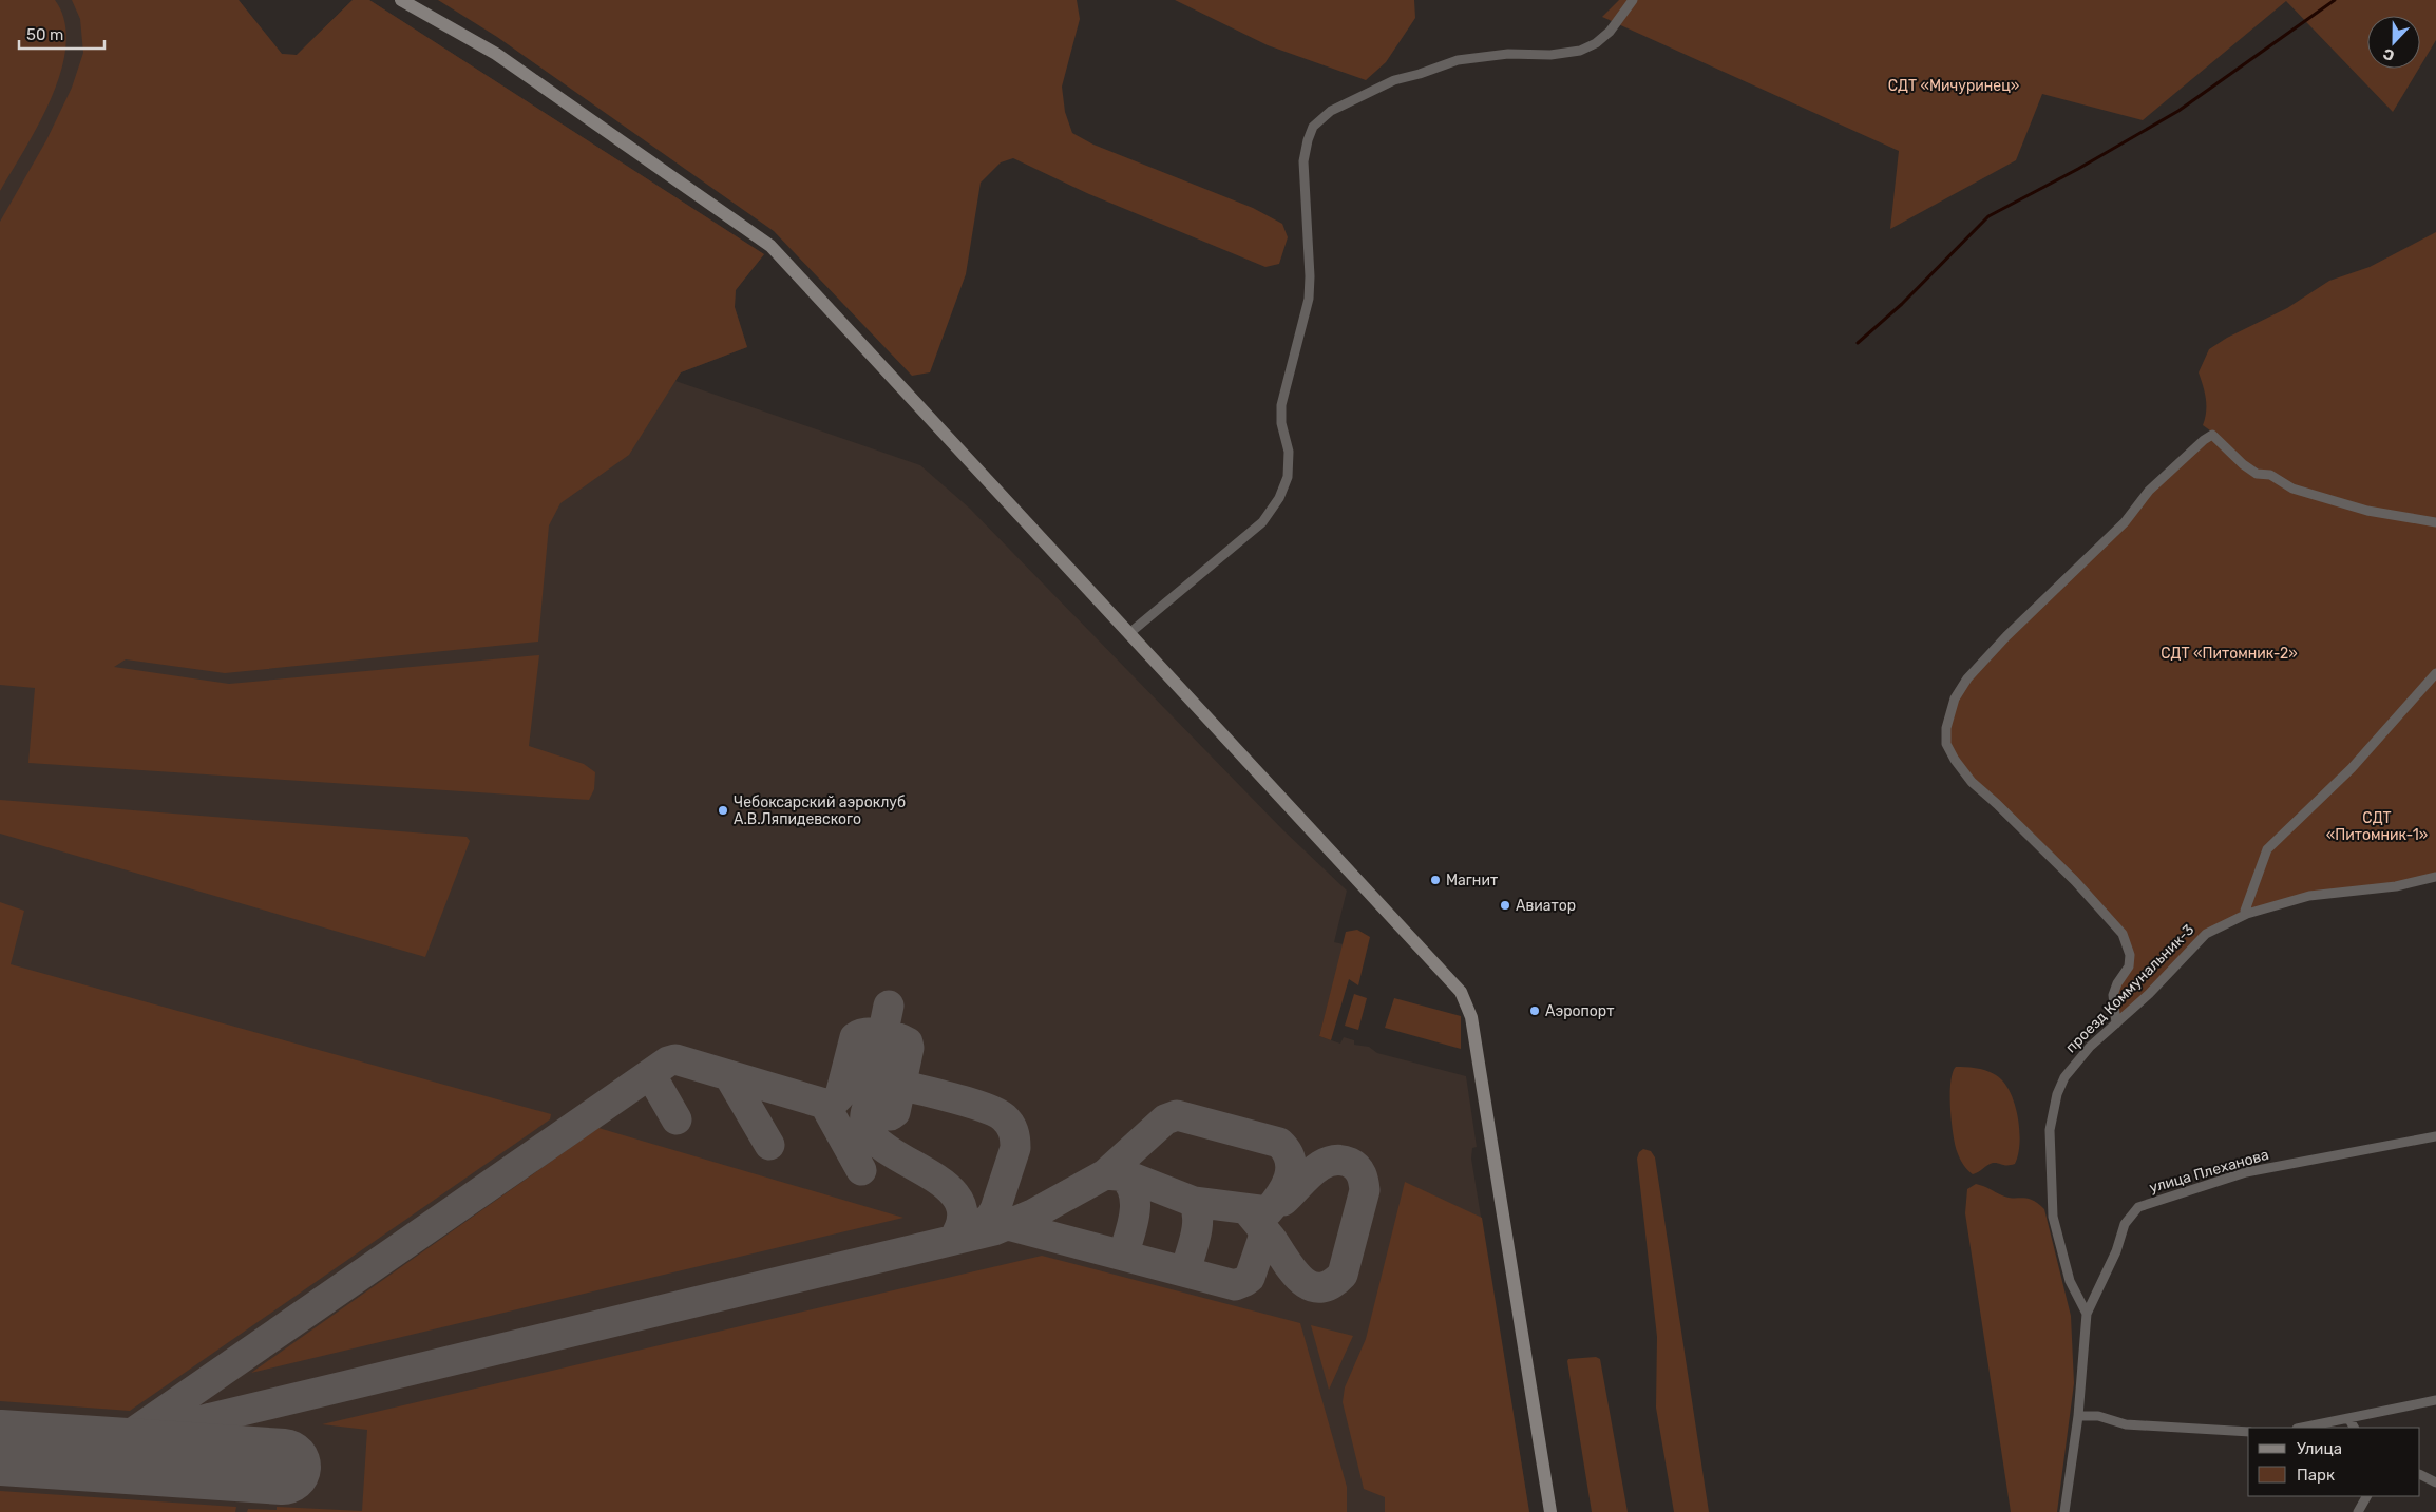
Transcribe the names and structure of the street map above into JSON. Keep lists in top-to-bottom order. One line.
{"streets":{"street":["проезд Коммунальник-3","улица Плеханова"]},"crossings":[["проезд Коммунальник-3","улица Плеханова"]],"parks":["СДТ «Мичуринец»","СДТ «Питомник-2»","СДТ «Питомник-1»"],"places":["Чебоксарский аэроклуб А.В.Ляпидевского","Магнит","Авиатор","Аэропорт"],"legend":["Улица","Парк"],"scale_bar":"50 m","north":"bottom"}
